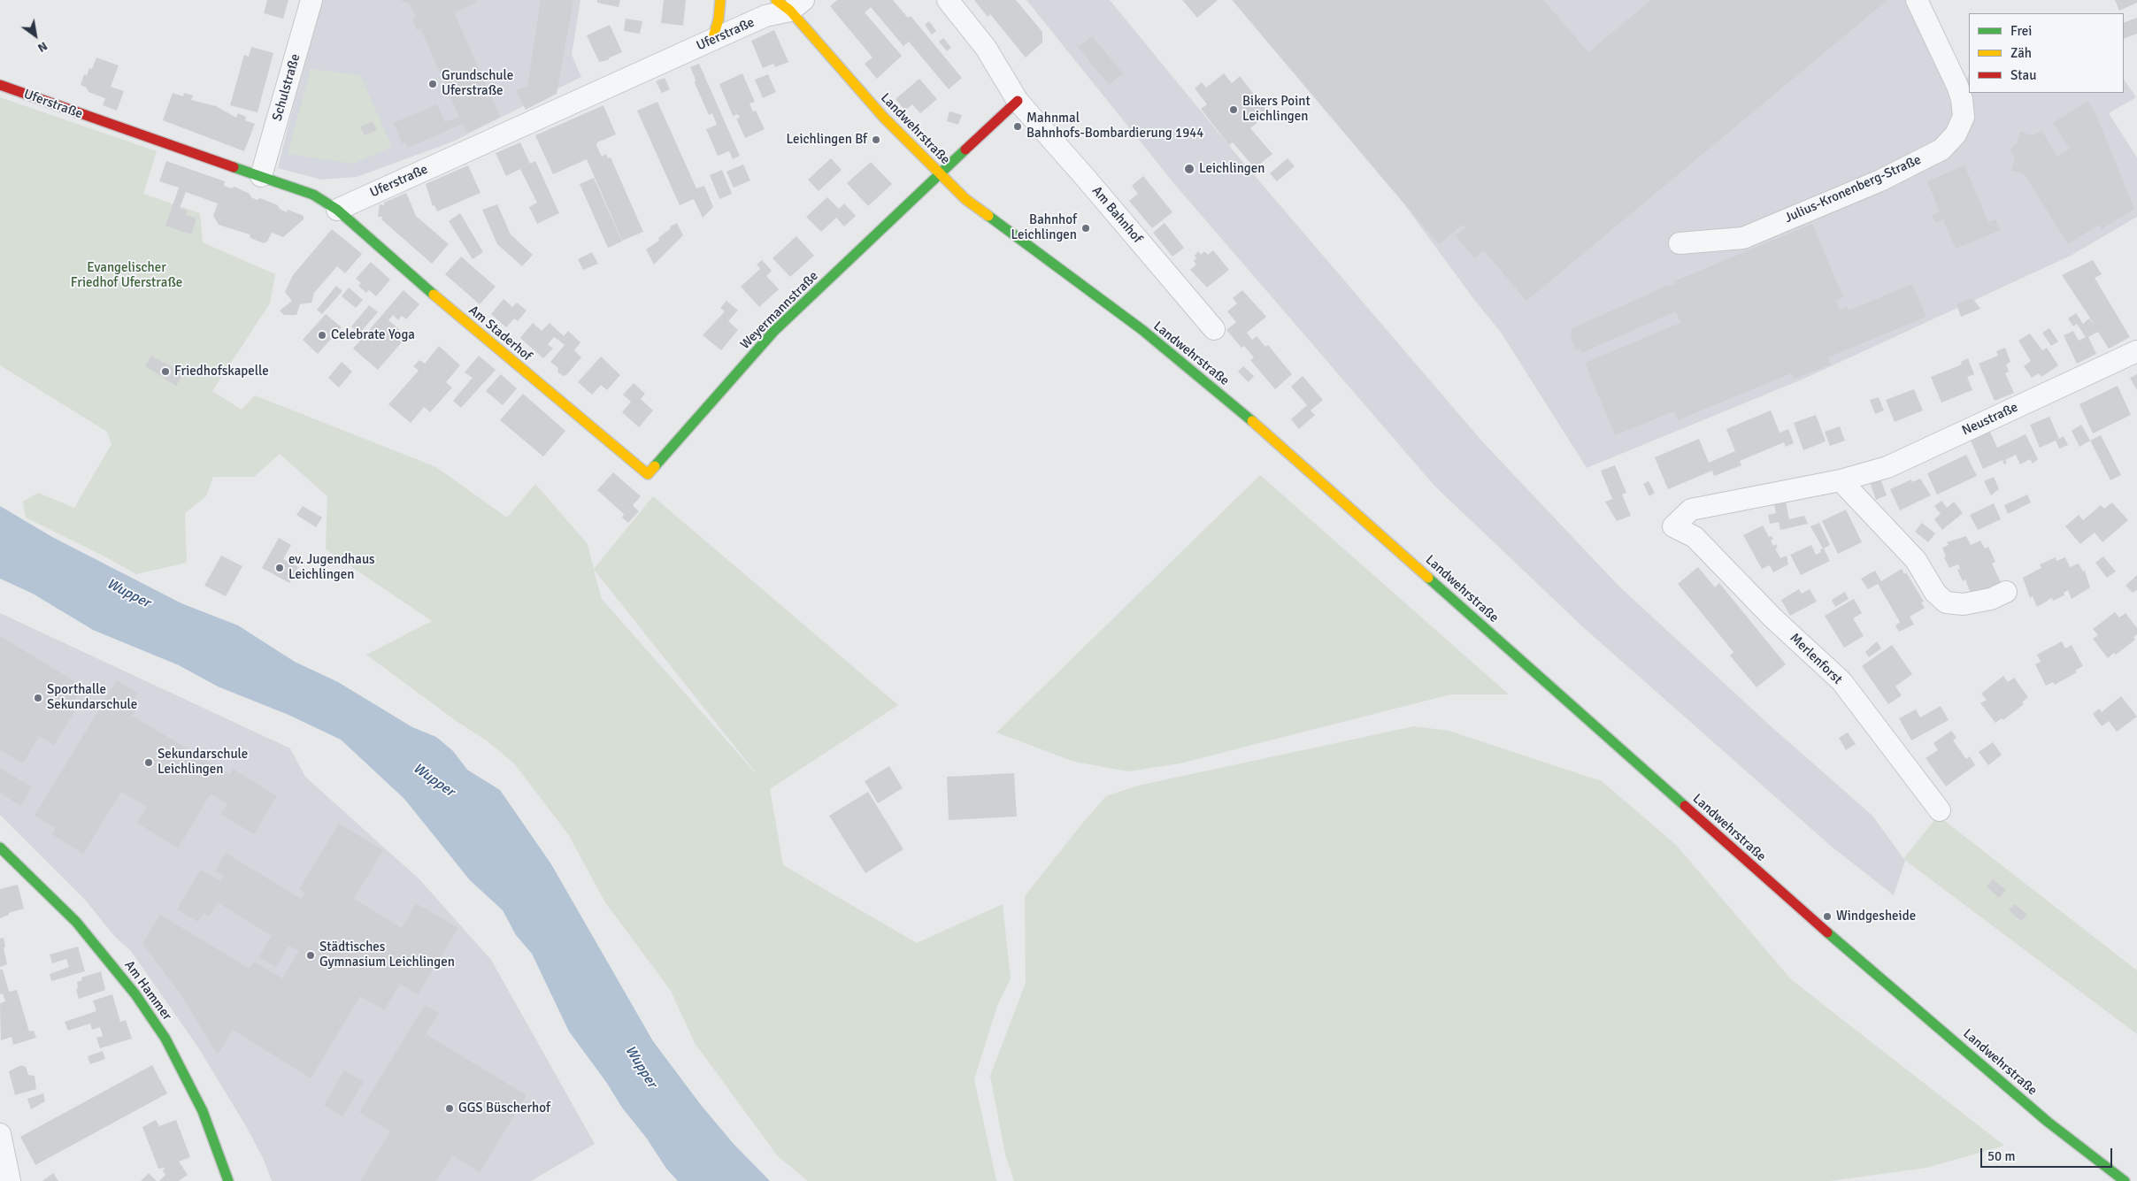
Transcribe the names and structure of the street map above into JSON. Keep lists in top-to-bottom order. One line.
{"streets":{"main road":["Uferstraße","Landwehrstraße","Weyermannstraße","Am Staderhof","Am Hammer"],"street":["Schulstraße","Julius-Kronenberg-Straße","Am Bahnhof","Neustraße","Merlenforst"]},"crossings":[["Uferstraße","Schulstraße"],["Uferstraße","Landwehrstraße"],["Uferstraße","Am Staderhof"],["Landwehrstraße","Weyermannstraße"],["Weyermannstraße","Am Staderhof"],["Neustraße","Merlenforst"]],"water":["Wupper"],"parks":["Evangelischer Friedhof Uferstraße"],"places":["Grundschule Uferstraße","Bikers Point Leichlingen","Mahnmal Bahnhofs-Bombardierung 1944","Leichlingen Bf","Leichlingen","Bahnhof Leichlingen","Celebrate Yoga","Friedhofskapelle","ev. Jugendhaus Leichlingen","Sporthalle Sekundarschule","Sekundarschule Leichlingen","Windgesheide","Städtisches Gymnasium Leichlingen","GGS Büscherhof"],"legend":["Frei","Zäh","Stau"],"scale_bar":"50 m","north":"bottom right"}
